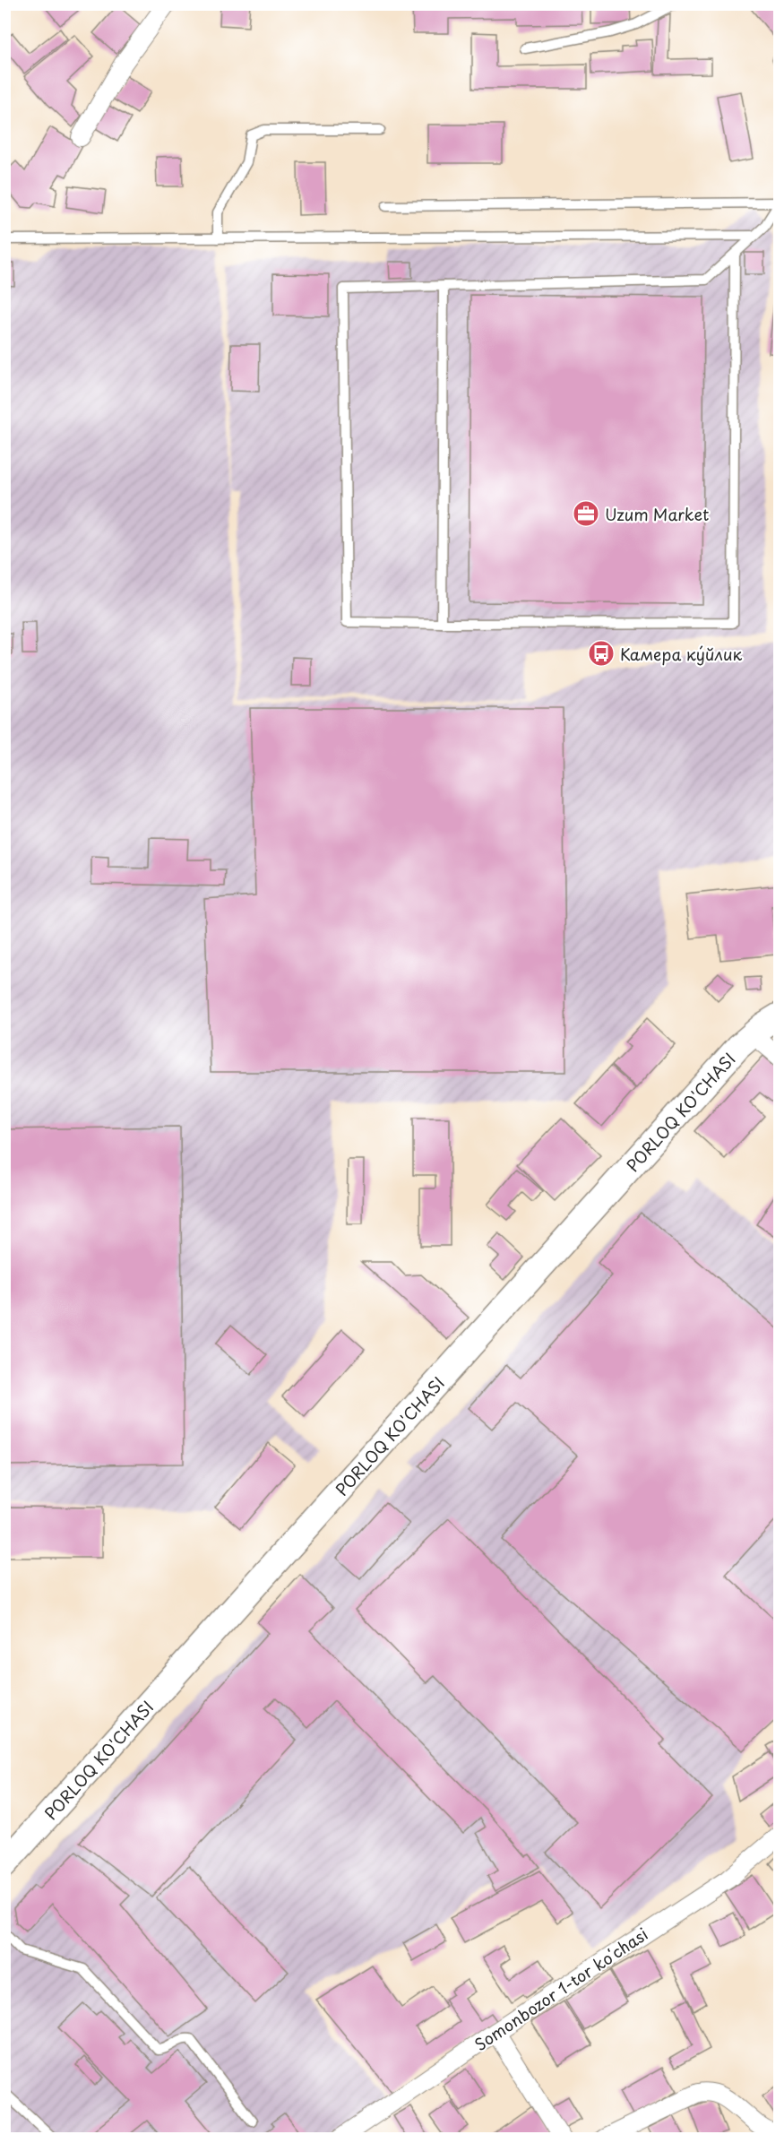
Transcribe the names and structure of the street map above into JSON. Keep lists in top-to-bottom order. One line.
{"streets":{"main road":["PORLOQ KO'CHASI"],"street":["Somonbozor 1-tor koʻchasi"]},"places":{"office":["Uzum Market"],"bus stop":["Камера ку́йлик"]}}
